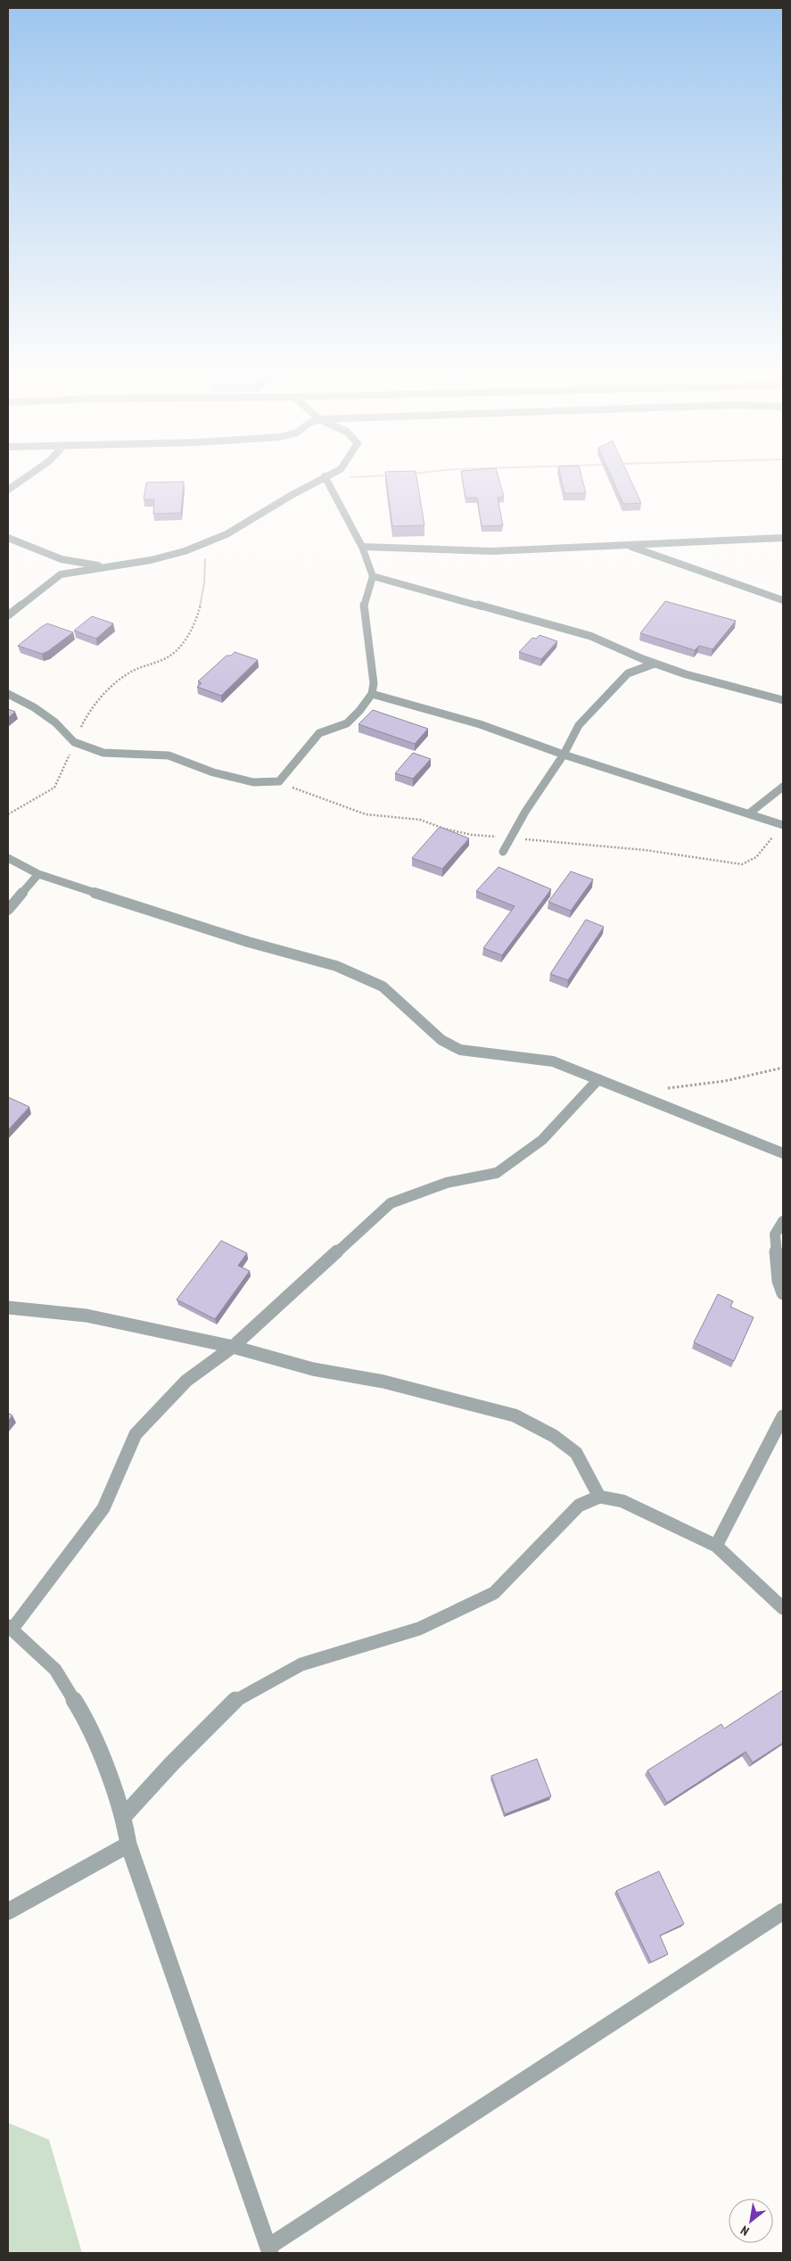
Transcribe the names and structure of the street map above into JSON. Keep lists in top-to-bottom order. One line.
{"north":"bottom left"}
